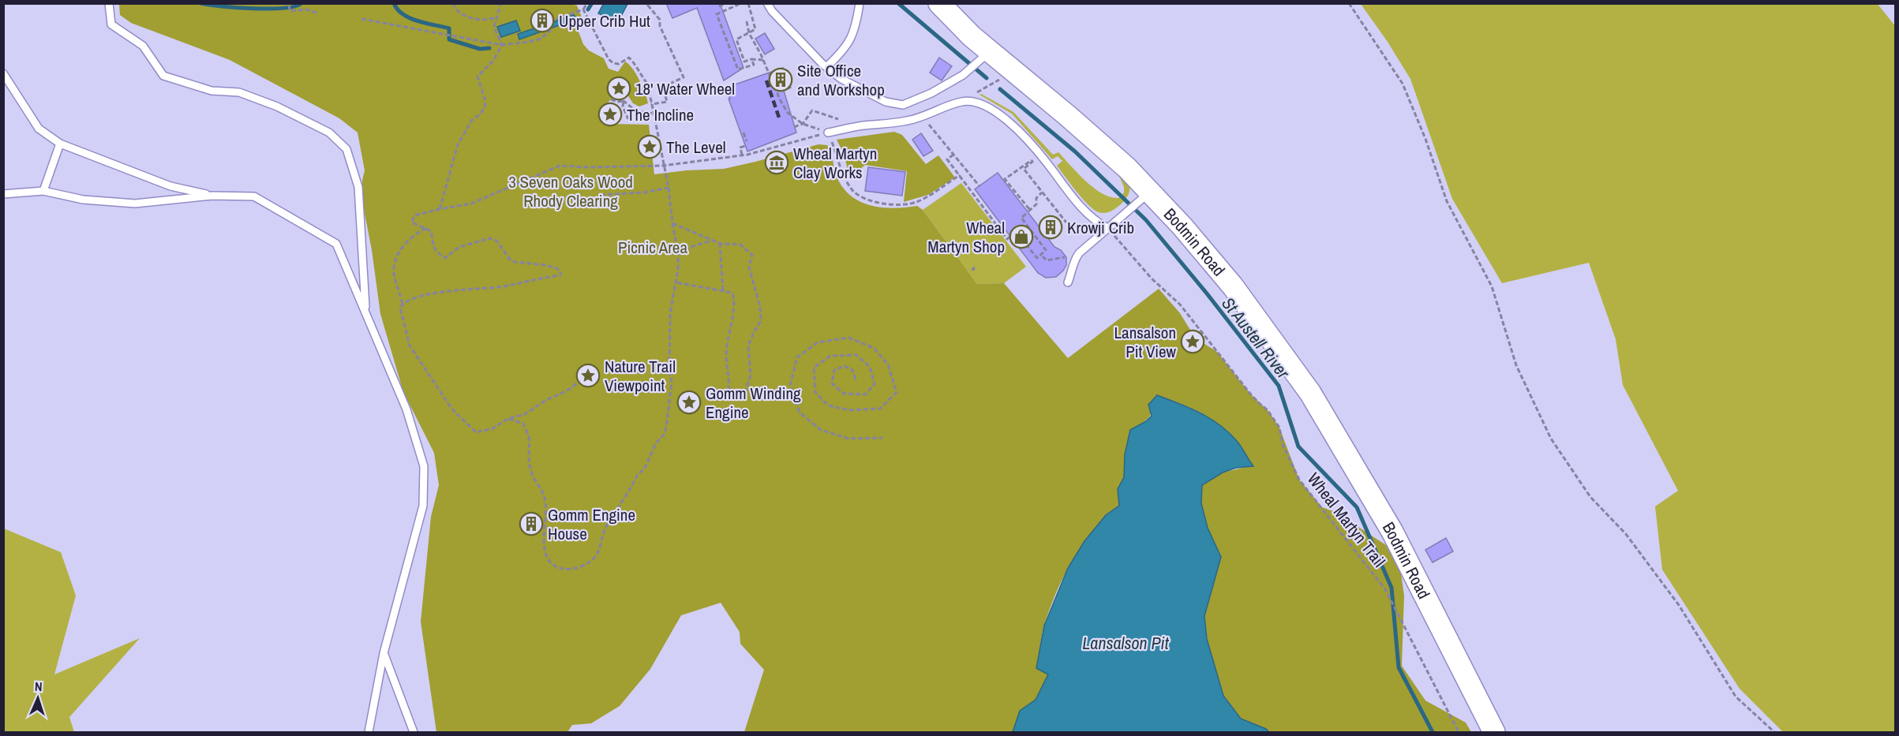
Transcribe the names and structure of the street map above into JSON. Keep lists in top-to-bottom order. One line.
{"streets":{"main road":["Bodmin Road"],"path":["Wheal Martyn Trail"]},"water":["St Austell River","Lansalson Pit"],"parks":["3 Seven Oaks Wood Rhody Clearing","Picnic Area"],"places":{"building":["Upper Crib Hut","Site Office and Workshop","Krowji Crib","Gomm Engine House"],"place":["18' Water Wheel","The Incline","The Level","Lansalson Pit View","Nature Trail Viewpoint","Gomm Winding Engine"],"museum":["Wheal Martyn Clay Works"],"shop":["Wheal Martyn Shop"]},"north":"top"}
